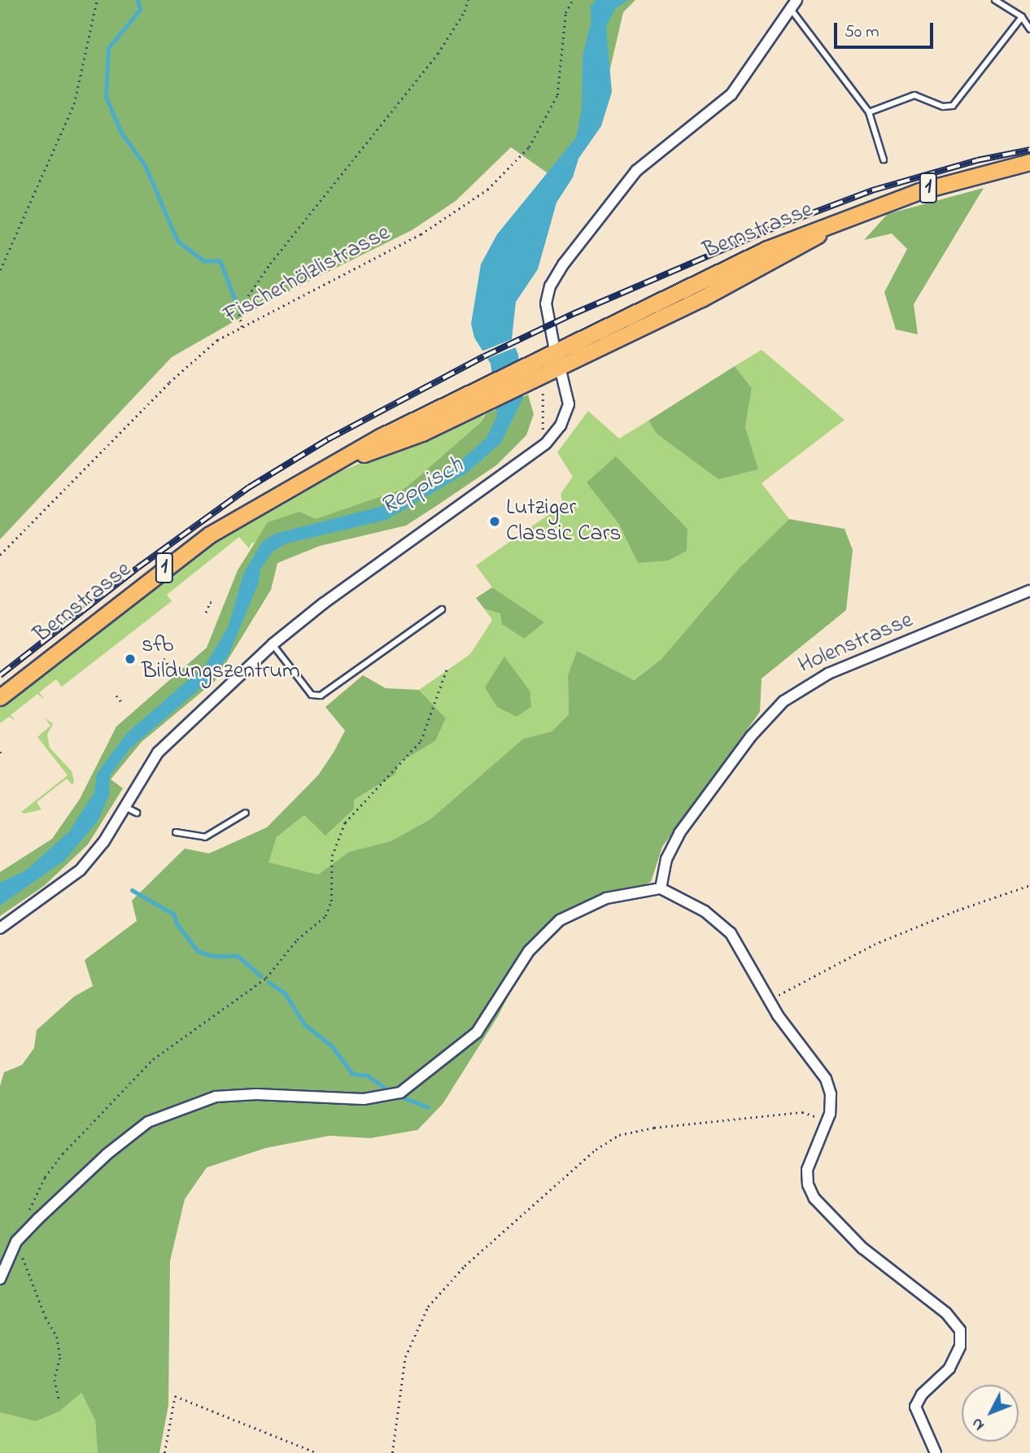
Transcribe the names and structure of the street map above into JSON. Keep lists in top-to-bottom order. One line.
{"streets":{"main road":["1","Bernstrasse"],"street":["Holenstrasse"],"path":["Fischerhölzlistrasse"]},"crossings":[["1","Bernstrasse"]],"water":["Reppisch"],"places":["Lutziger Classic Cars","sfb Bildungszentrum"],"scale_bar":"50 m","north":"bottom left"}
